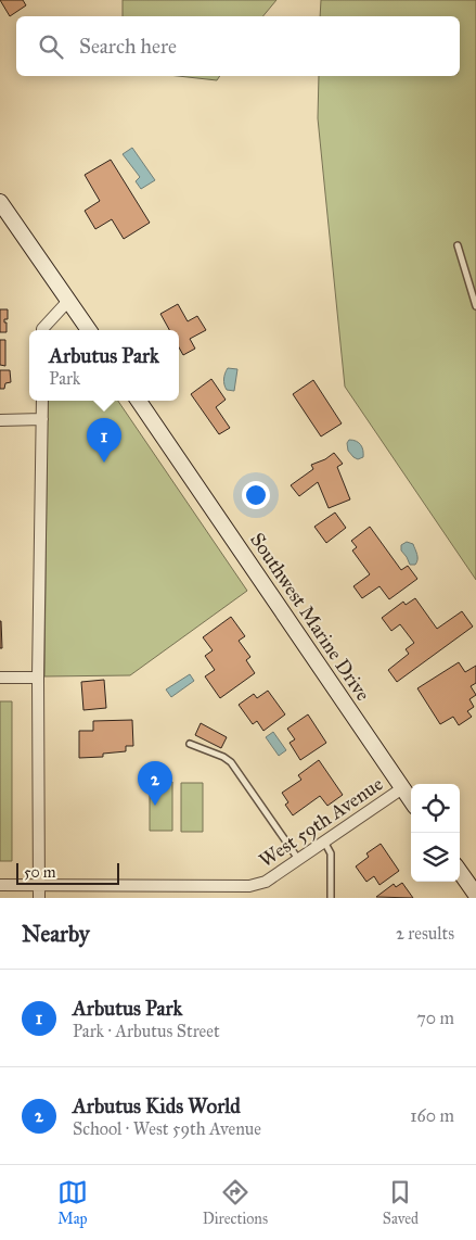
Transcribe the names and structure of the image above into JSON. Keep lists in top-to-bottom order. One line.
{"streets":{"main road":["Southwest Marine Drive"],"street":["West 59th Avenue"]},"crossings":[["Southwest Marine Drive","West 59th Avenue"]],"scale_bar":"50 m","page":{"search":"Search here","popup":["Arbutus Park","Park"],"pins":["1","2"],"scale":"50 m","heading":["Nearby","2 results"],"list":[{"mark":"1","name":"Arbutus Park","note":"Park · Arbutus Street","value":"70 m"},{"mark":"2","name":"Arbutus Kids World","note":"School · West 59th Avenue","value":"160 m"}],"nav":["Map","Directions","Saved"]}}
